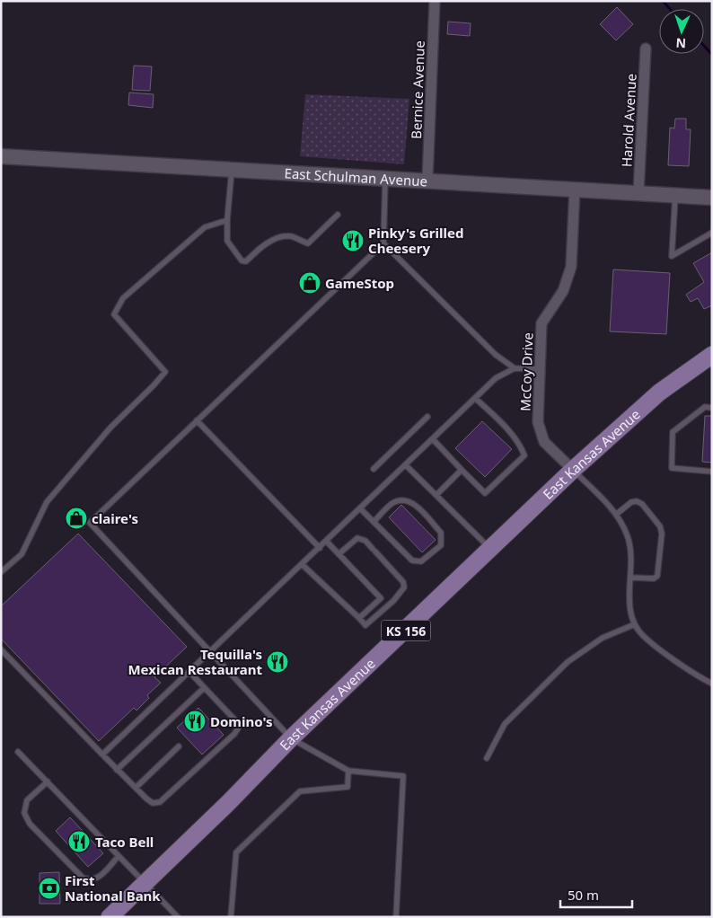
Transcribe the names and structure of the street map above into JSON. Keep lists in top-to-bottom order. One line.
{"streets":{"main road":["East Kansas Avenue","KS 156"],"street":["Bernice Avenue","Harold Avenue","East Schulman Avenue","McCoy Drive"]},"crossings":[["Bernice Avenue","East Schulman Avenue"],["Harold Avenue","East Schulman Avenue"],["East Schulman Avenue","McCoy Drive"],["McCoy Drive","East Kansas Avenue"]],"places":{"restaurant":["Pinky's Grilled Cheesery","Tequilla's Mexican Restaurant","Domino's","Taco Bell"],"shop":["GameStop","claire's"],"bank":["First National Bank"]},"scale_bar":"50 m","north":"bottom"}
